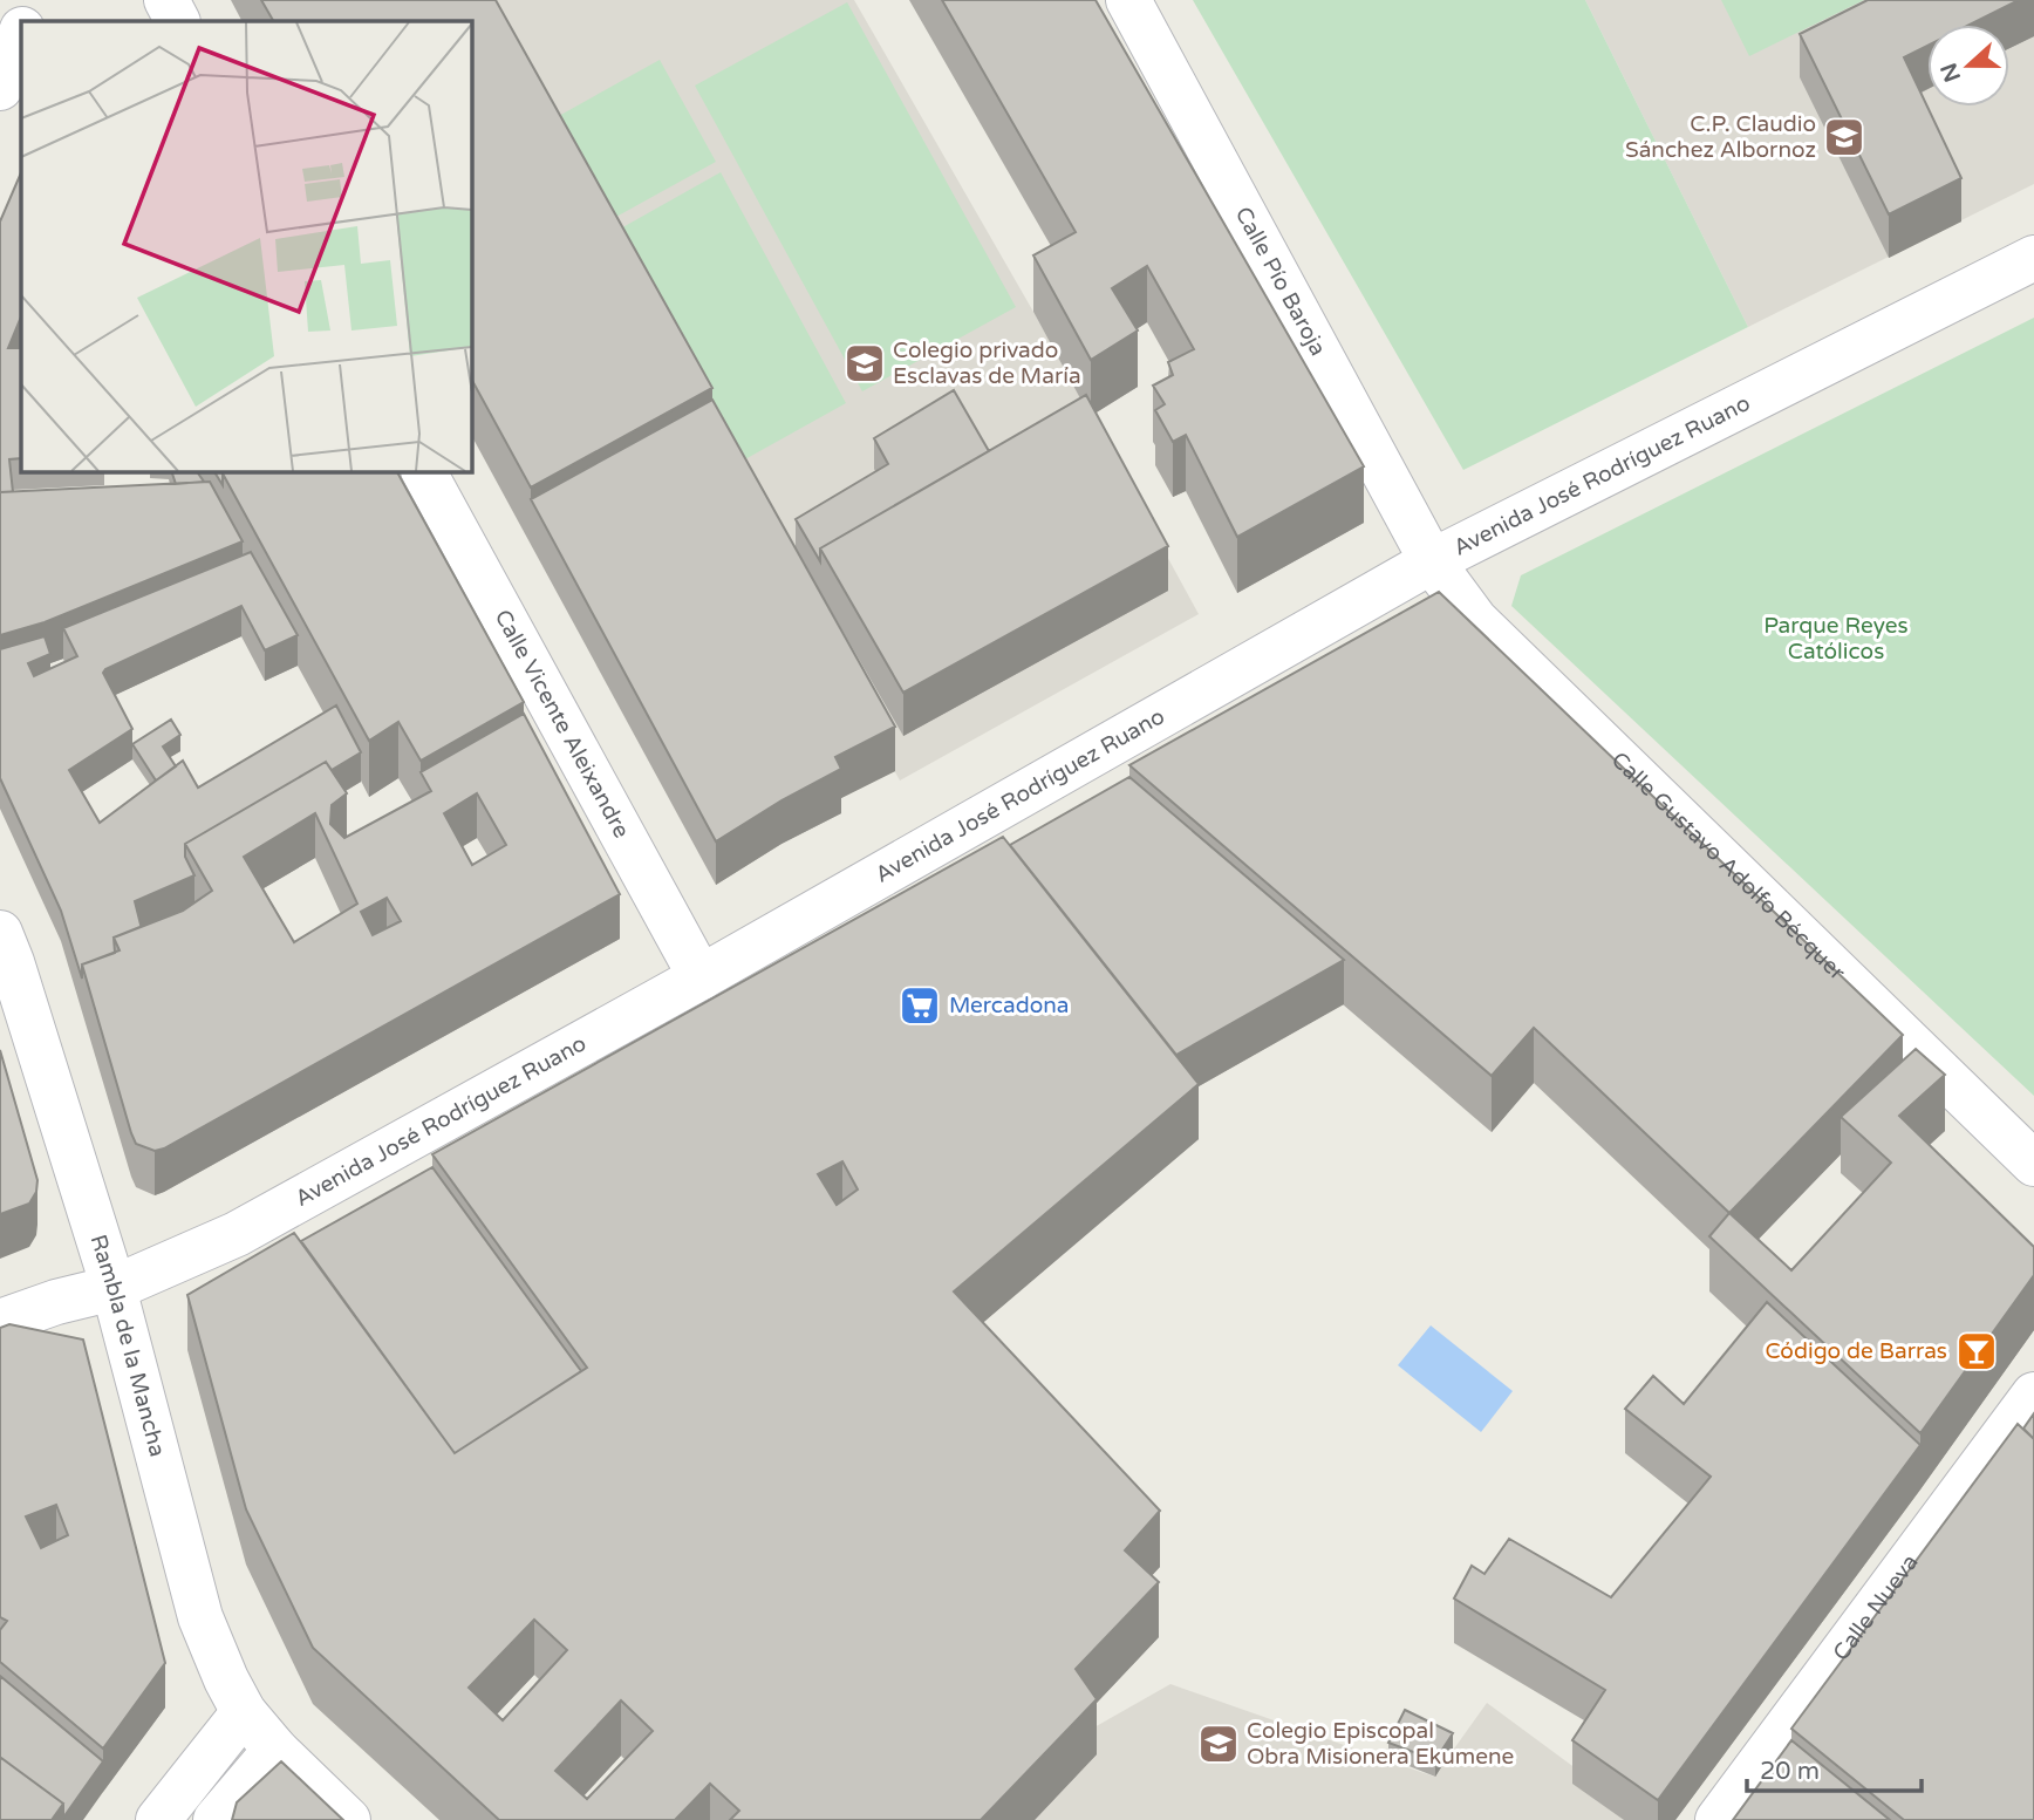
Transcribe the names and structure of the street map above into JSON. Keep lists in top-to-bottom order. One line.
{"streets":{"street":["Calle Pío Baroja","Avenida José Rodríguez Ruano","Calle Vicente Aleixandre","Calle Gustavo Adolfo Bécquer","Rambla de la Mancha","Calle Nueva"]},"crossings":[["Calle Pío Baroja","Avenida José Rodríguez Ruano"],["Calle Pío Baroja","Calle Gustavo Adolfo Bécquer"],["Avenida José Rodríguez Ruano","Calle Vicente Aleixandre"],["Avenida José Rodríguez Ruano","Calle Gustavo Adolfo Bécquer"],["Avenida José Rodríguez Ruano","Rambla de la Mancha"]],"parks":["Parque Reyes Católicos"],"places":{"school or university":["C.P. Claudio Sánchez Albornoz","Colegio privado Esclavas de María","Colegio Episcopal Obra Misionera Ekumene"],"supermarket":["Mercadona"],"bar":["Código de Barras"]},"scale_bar":"20 m","north":"left"}
